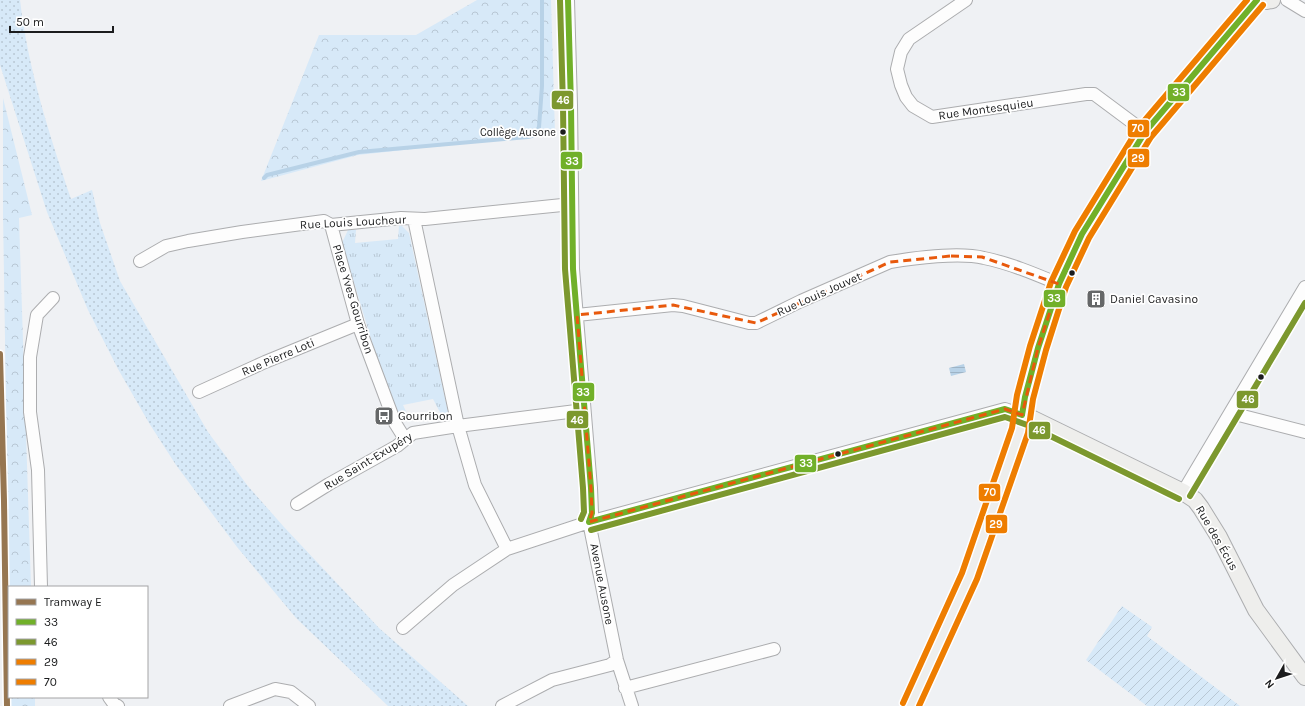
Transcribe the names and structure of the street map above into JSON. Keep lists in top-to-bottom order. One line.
{"streets":{"street":["Rue Montesquieu","Rue Louis Loucheur","Rue Louis Jouvet","Place Yves Gourribon","Rue Pierre Loti","Rue Saint-Exupéry","Rue des Écus","Avenue Ausone"]},"crossings":[["Rue Louis Loucheur","Place Yves Gourribon"],["Rue Louis Loucheur","Avenue Ausone"],["Rue Louis Jouvet","Avenue Ausone"],["Place Yves Gourribon","Rue Pierre Loti"],["Place Yves Gourribon","Rue Saint-Exupéry"],["Rue Saint-Exupéry","Avenue Ausone"]],"places":{"other":["Collège Ausone"],"building":["Daniel Cavasino"],"bus stop":["Gourribon"]},"lines":["transit line 33","transit line 46","transit line 70","transit line 29","tram line E"],"legend":["Tramway E","33","46","29","70"],"scale_bar":"50 m","north":"bottom left"}
